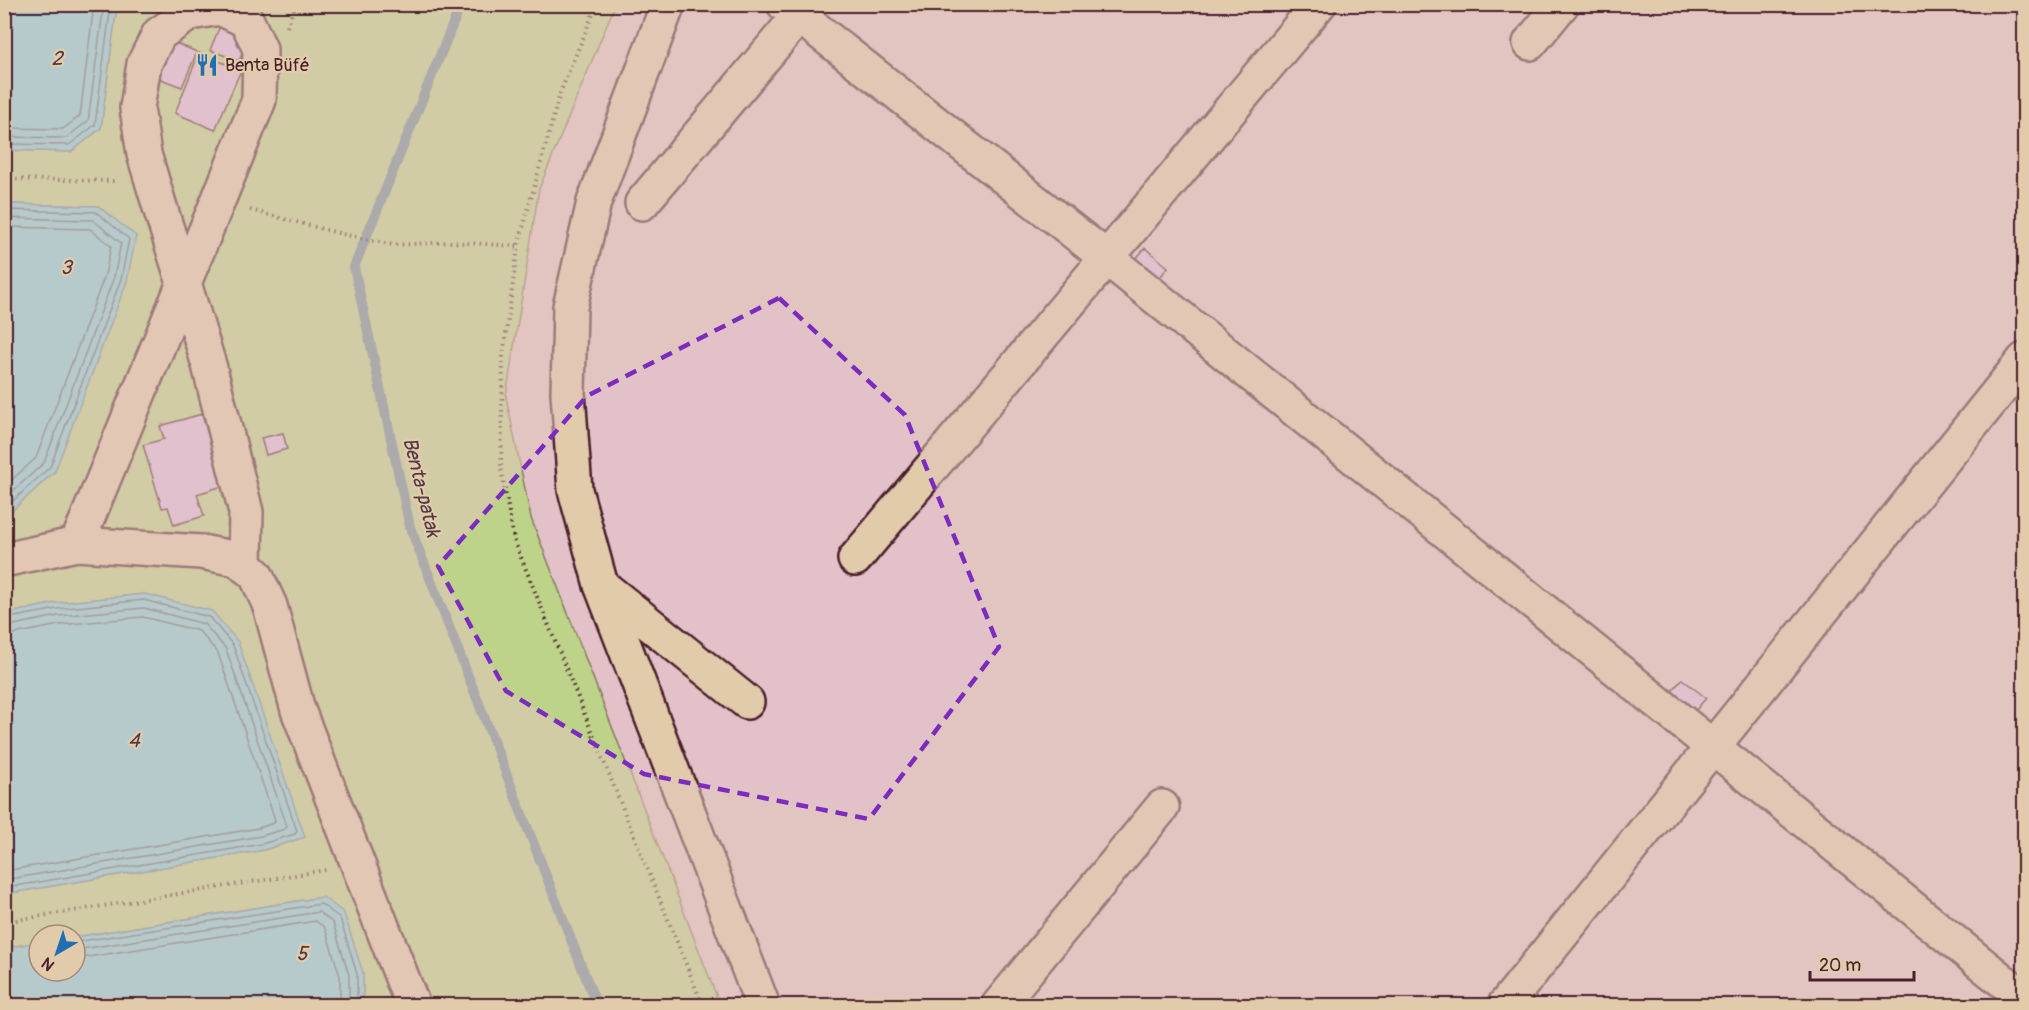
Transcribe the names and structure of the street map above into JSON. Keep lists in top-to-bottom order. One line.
{"water":["2","3","Benta-patak","4","5"],"places":{"restaurant":["Benta Büfé"]},"scale_bar":"20 m","north":"bottom left"}
